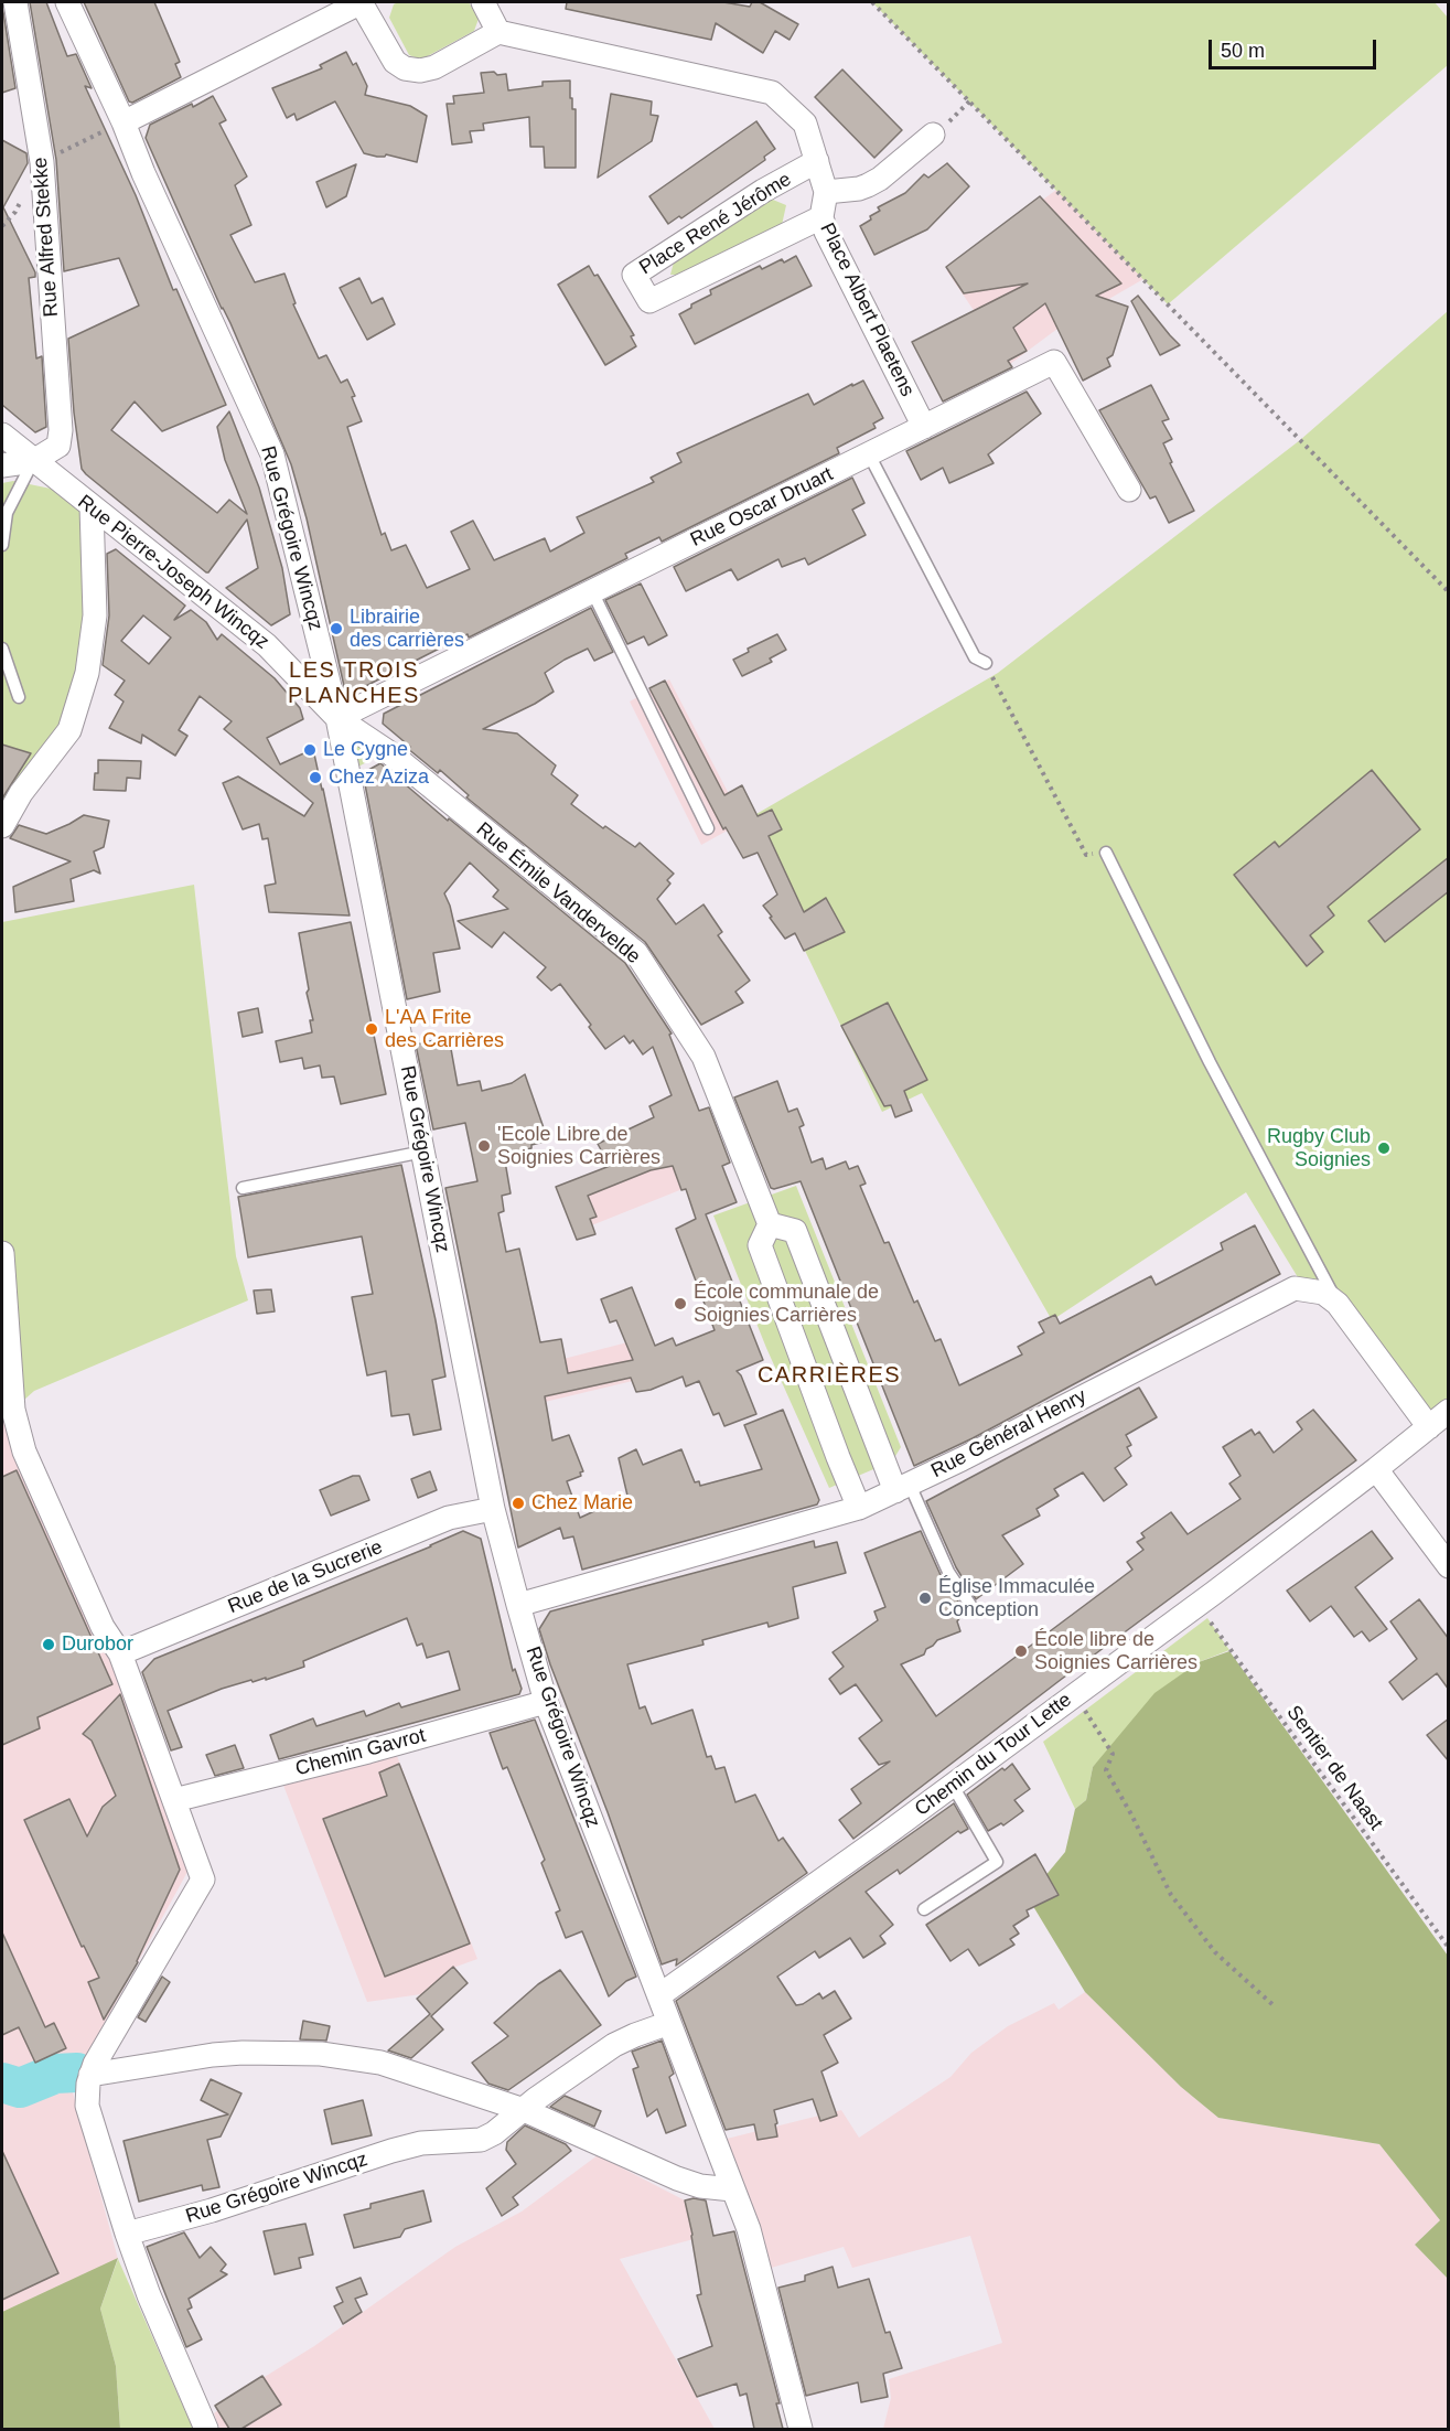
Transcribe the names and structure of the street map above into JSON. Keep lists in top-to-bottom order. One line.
{"streets":{"street":["Place René Jérôme","Rue Alfred Stekke","Place Albert Plaetens","Rue Oscar Druart","Rue Grégoire Wincqz","Rue Pierre-Joseph Wincqz","Rue Émile Vandervelde","Rue Général Henry","Rue de la Sucrerie","Chemin Gavrot","Chemin du Tour Lette"],"path":["Sentier de Naast"]},"crossings":[["Place René Jérôme","Place Albert Plaetens"],["Rue Alfred Stekke","Rue Pierre-Joseph Wincqz"],["Place Albert Plaetens","Rue Oscar Druart"],["Rue Oscar Druart","Rue Grégoire Wincqz"],["Rue Oscar Druart","Rue Pierre-Joseph Wincqz"],["Rue Oscar Druart","Rue Émile Vandervelde"],["Rue Grégoire Wincqz","Rue Pierre-Joseph Wincqz"],["Rue Grégoire Wincqz","Rue Émile Vandervelde"],["Rue Grégoire Wincqz","Rue Général Henry"],["Rue Grégoire Wincqz","Rue de la Sucrerie"],["Rue Grégoire Wincqz","Chemin Gavrot"],["Rue Grégoire Wincqz","Chemin du Tour Lette"],["Rue Pierre-Joseph Wincqz","Rue Émile Vandervelde"],["Rue Général Henry","Chemin du Tour Lette"],["Chemin du Tour Lette","Sentier de Naast"]],"districts":["LES TROIS PLANCHES","CARRIÈRES"],"places":["Librairie des carrières","Le Cygne","Chez Aziza","L'AA Frite des Carrières","'Ecole Libre de Soignies Carrières","Rugby Club Soignies","École communale de Soignies Carrières","Chez Marie","Église Immaculée Conception","Durobor","École libre de Soignies Carrières"],"scale_bar":"50 m"}
